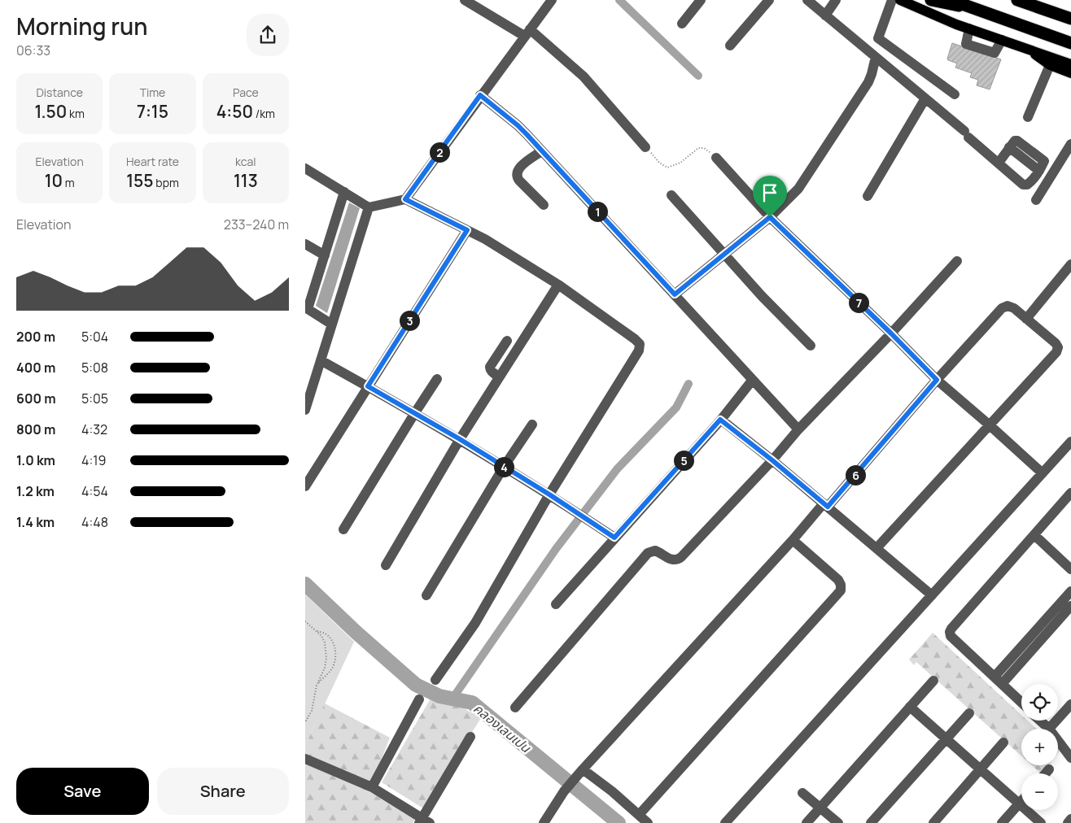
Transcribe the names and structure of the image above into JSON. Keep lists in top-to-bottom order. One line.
{"water":["คลองเลนเปน"],"page":{"heading":["Morning run","06:33"],"stats":[["Distance","1.50 km"],["Time","7:15"],["Pace","4:50 /km"],["Elevation","10 m"],["Heart rate","155 bpm"],["kcal","113"]],"pins":["2","1","7","3","5","4","6"],"chart":["Elevation","233–240 m"],"list":[{"name":"200 m","note":"5:04"},{"name":"400 m","note":"5:08"},{"name":"600 m","note":"5:05"},{"name":"800 m","note":"4:32"},{"name":"1.0 km","note":"4:19"},{"name":"1.2 km","note":"4:54"},{"name":"1.4 km","note":"4:48"}],"map_buttons":["+","−"],"buttons":["Save","Share"]}}
